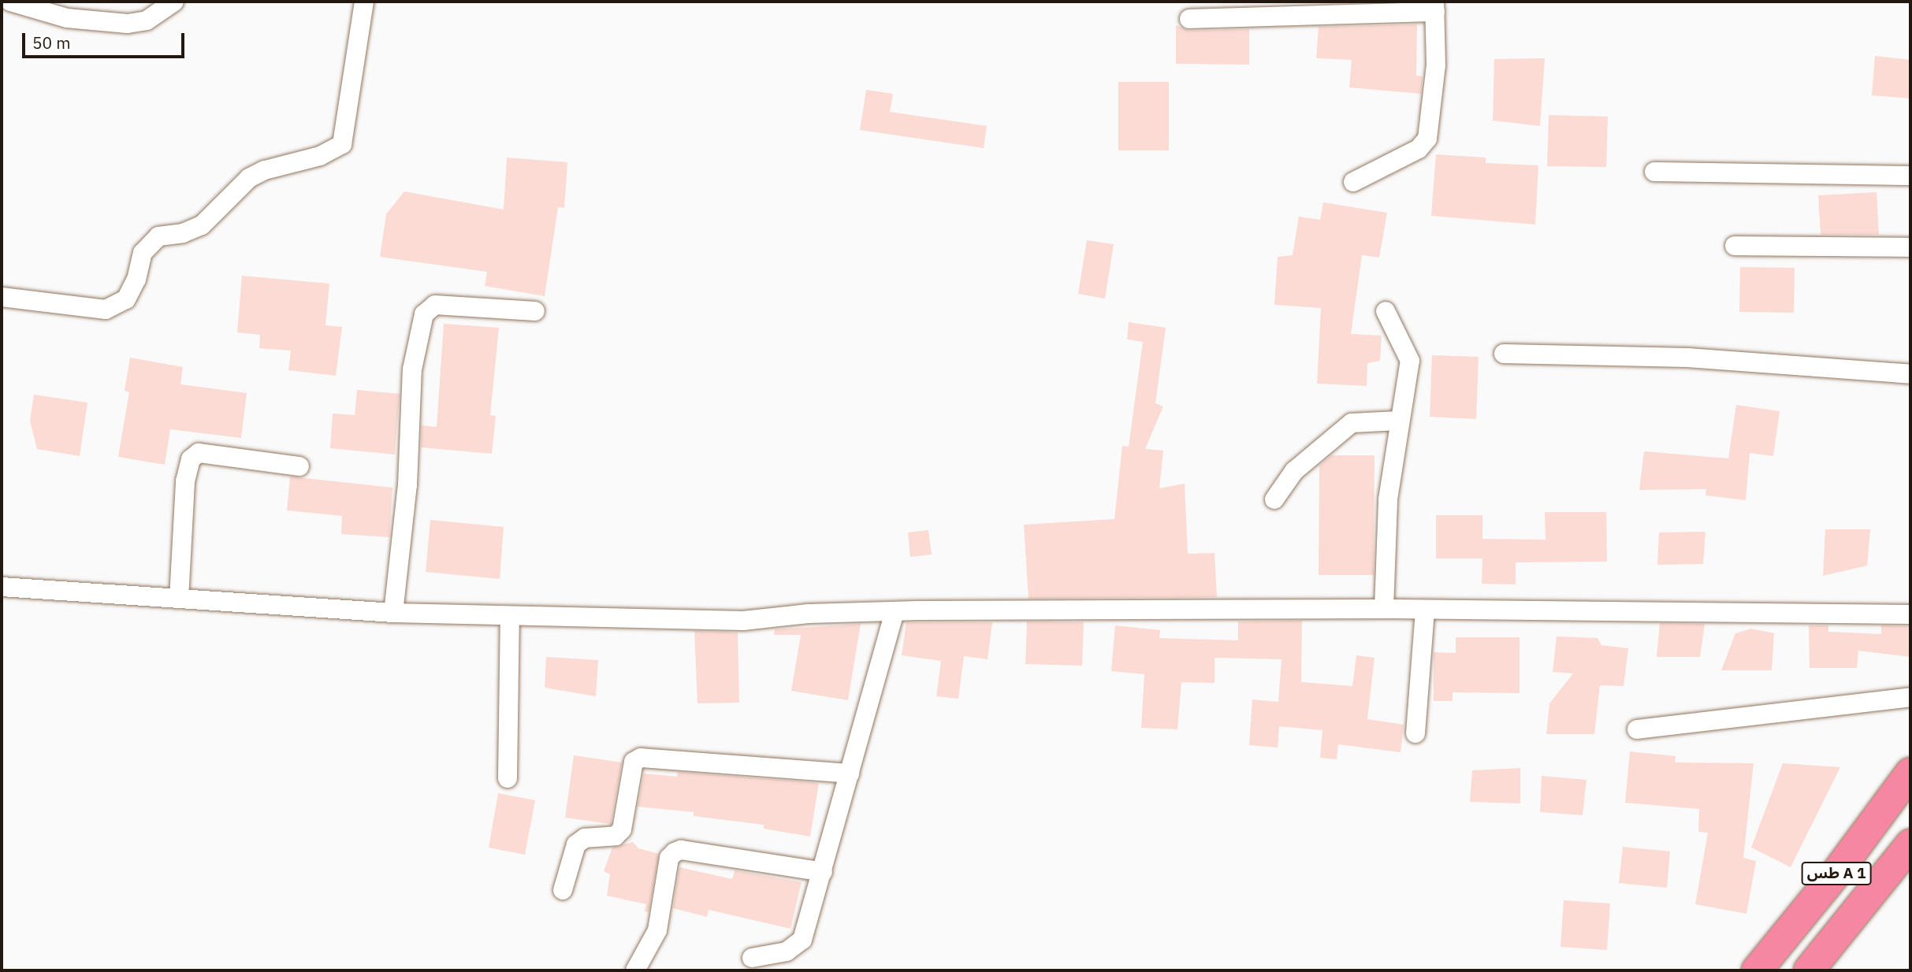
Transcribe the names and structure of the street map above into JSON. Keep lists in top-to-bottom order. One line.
{"streets":{"highway":["طس A 1"]},"scale_bar":"50 m"}
